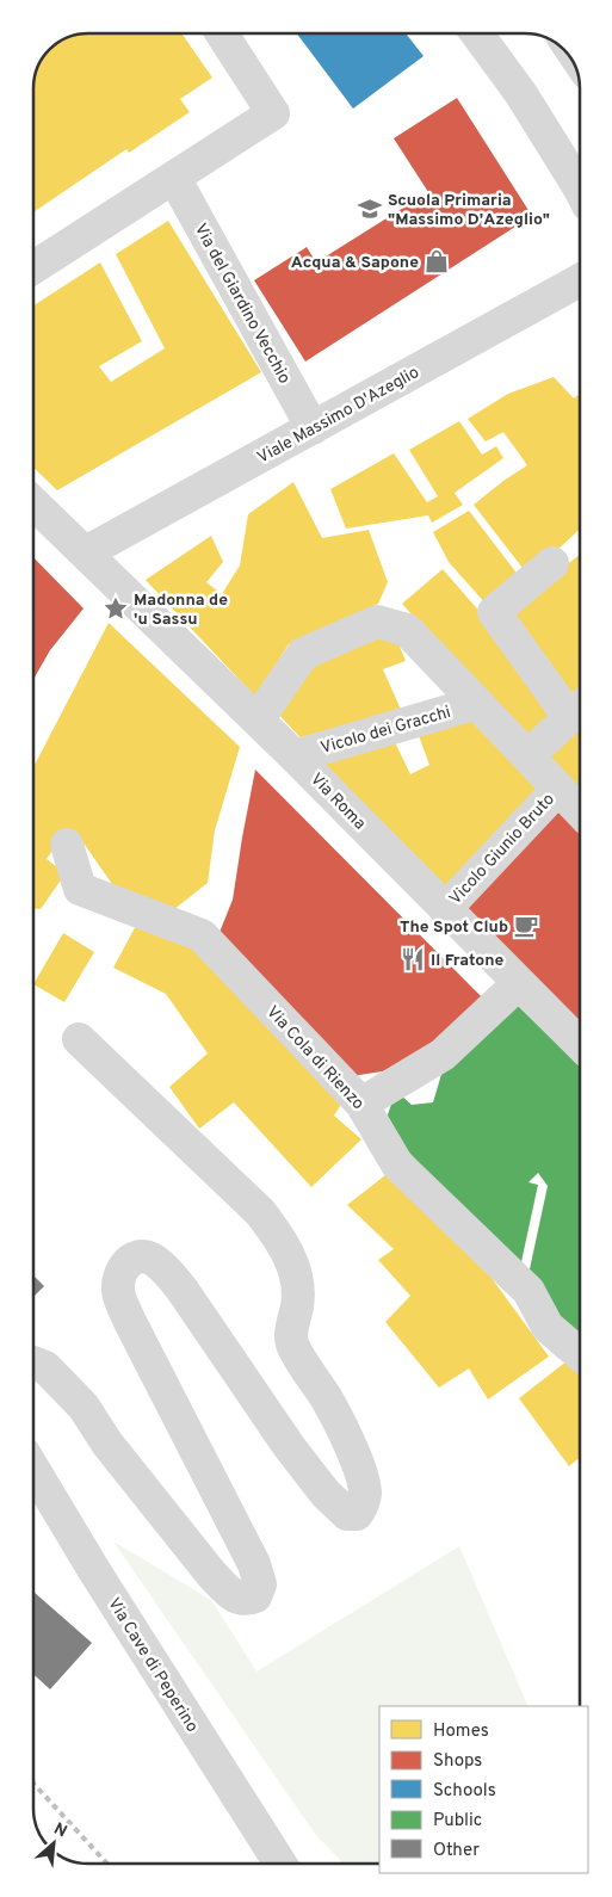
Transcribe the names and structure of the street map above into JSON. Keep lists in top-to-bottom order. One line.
{"streets":{"street":["Via del Giardino Vecchio","Viale Massimo D'Azeglio","Vicolo dei Gracchi","Via Roma","Vicolo Giunio Bruto","Via Cola di Rienzo","Via Cave di Peperino"]},"crossings":[["Via del Giardino Vecchio","Viale Massimo D'Azeglio"],["Viale Massimo D'Azeglio","Via Roma"],["Vicolo dei Gracchi","Via Roma"],["Via Roma","Vicolo Giunio Bruto"]],"places":{"school or university":["Scuola Primaria \"Massimo D'Azeglio\""],"shop":["Acqua & Sapone"],"place":["Madonna de 'u Sassu"],"cafe":["The Spot Club"],"restaurant":["Il Fratone"]},"legend":["Homes","Shops","Schools","Public","Other"],"north":"top right"}
